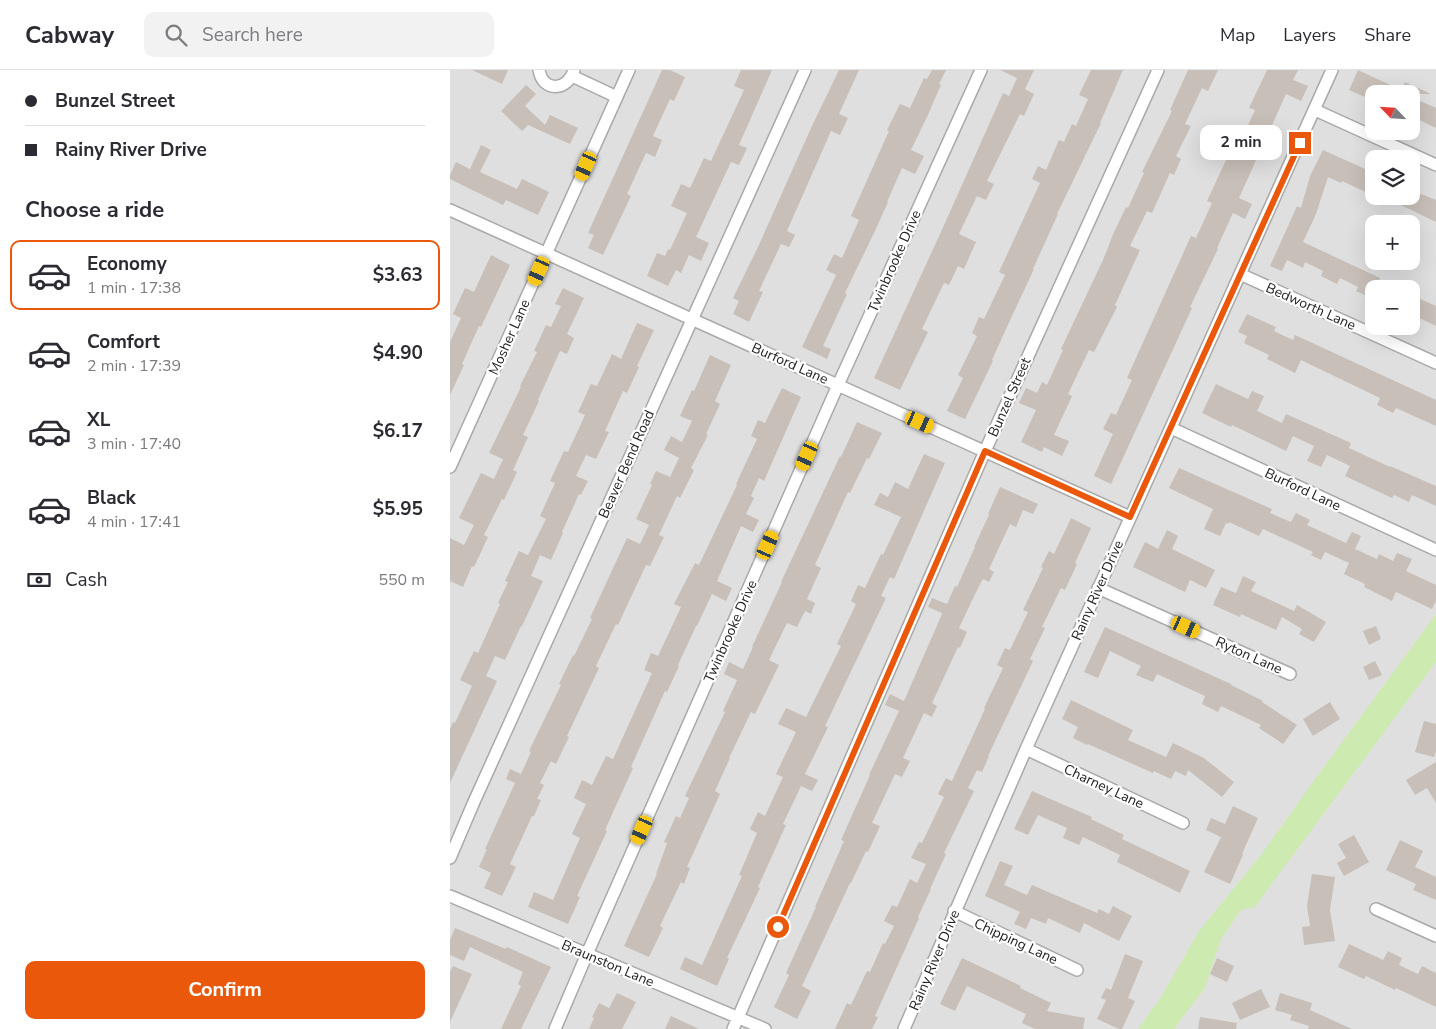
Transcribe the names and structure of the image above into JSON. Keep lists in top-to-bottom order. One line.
{"streets":{"street":["Twinbrooke Drive","Bedworth Lane","Mosher Lane","Burford Lane","Bunzel Street","Beaver Bend Road","Rainy River Drive","Ryton Lane","Charney Lane","Chipping Lane","Braunston Lane"]},"crossings":[["Twinbrooke Drive","Burford Lane"],["Twinbrooke Drive","Braunston Lane"],["Bedworth Lane","Rainy River Drive"],["Mosher Lane","Burford Lane"],["Burford Lane","Bunzel Street"],["Burford Lane","Beaver Bend Road"],["Burford Lane","Rainy River Drive"],["Bunzel Street","Braunston Lane"],["Rainy River Drive","Ryton Lane"],["Rainy River Drive","Charney Lane"],["Rainy River Drive","Chipping Lane"]],"north":"top left","page":{"header":"Cabway","search":"Search here","nav":["Map","Layers","Share"],"banner":["Bunzel Street","Rainy River Drive"],"map_buttons":["+","−"],"bubble":"2 min","heading":"Choose a ride","list":[{"name":"Economy","note":"1 min · 17:38","value":"$3.63"},{"name":"Comfort","note":"2 min · 17:39","value":"$4.90"},{"name":"XL","note":"3 min · 17:40","value":"$6.17"},{"name":"Black","note":"4 min · 17:41","value":"$5.95"}],"pay":["Cash","550 m"],"buttons":"Confirm"}}
